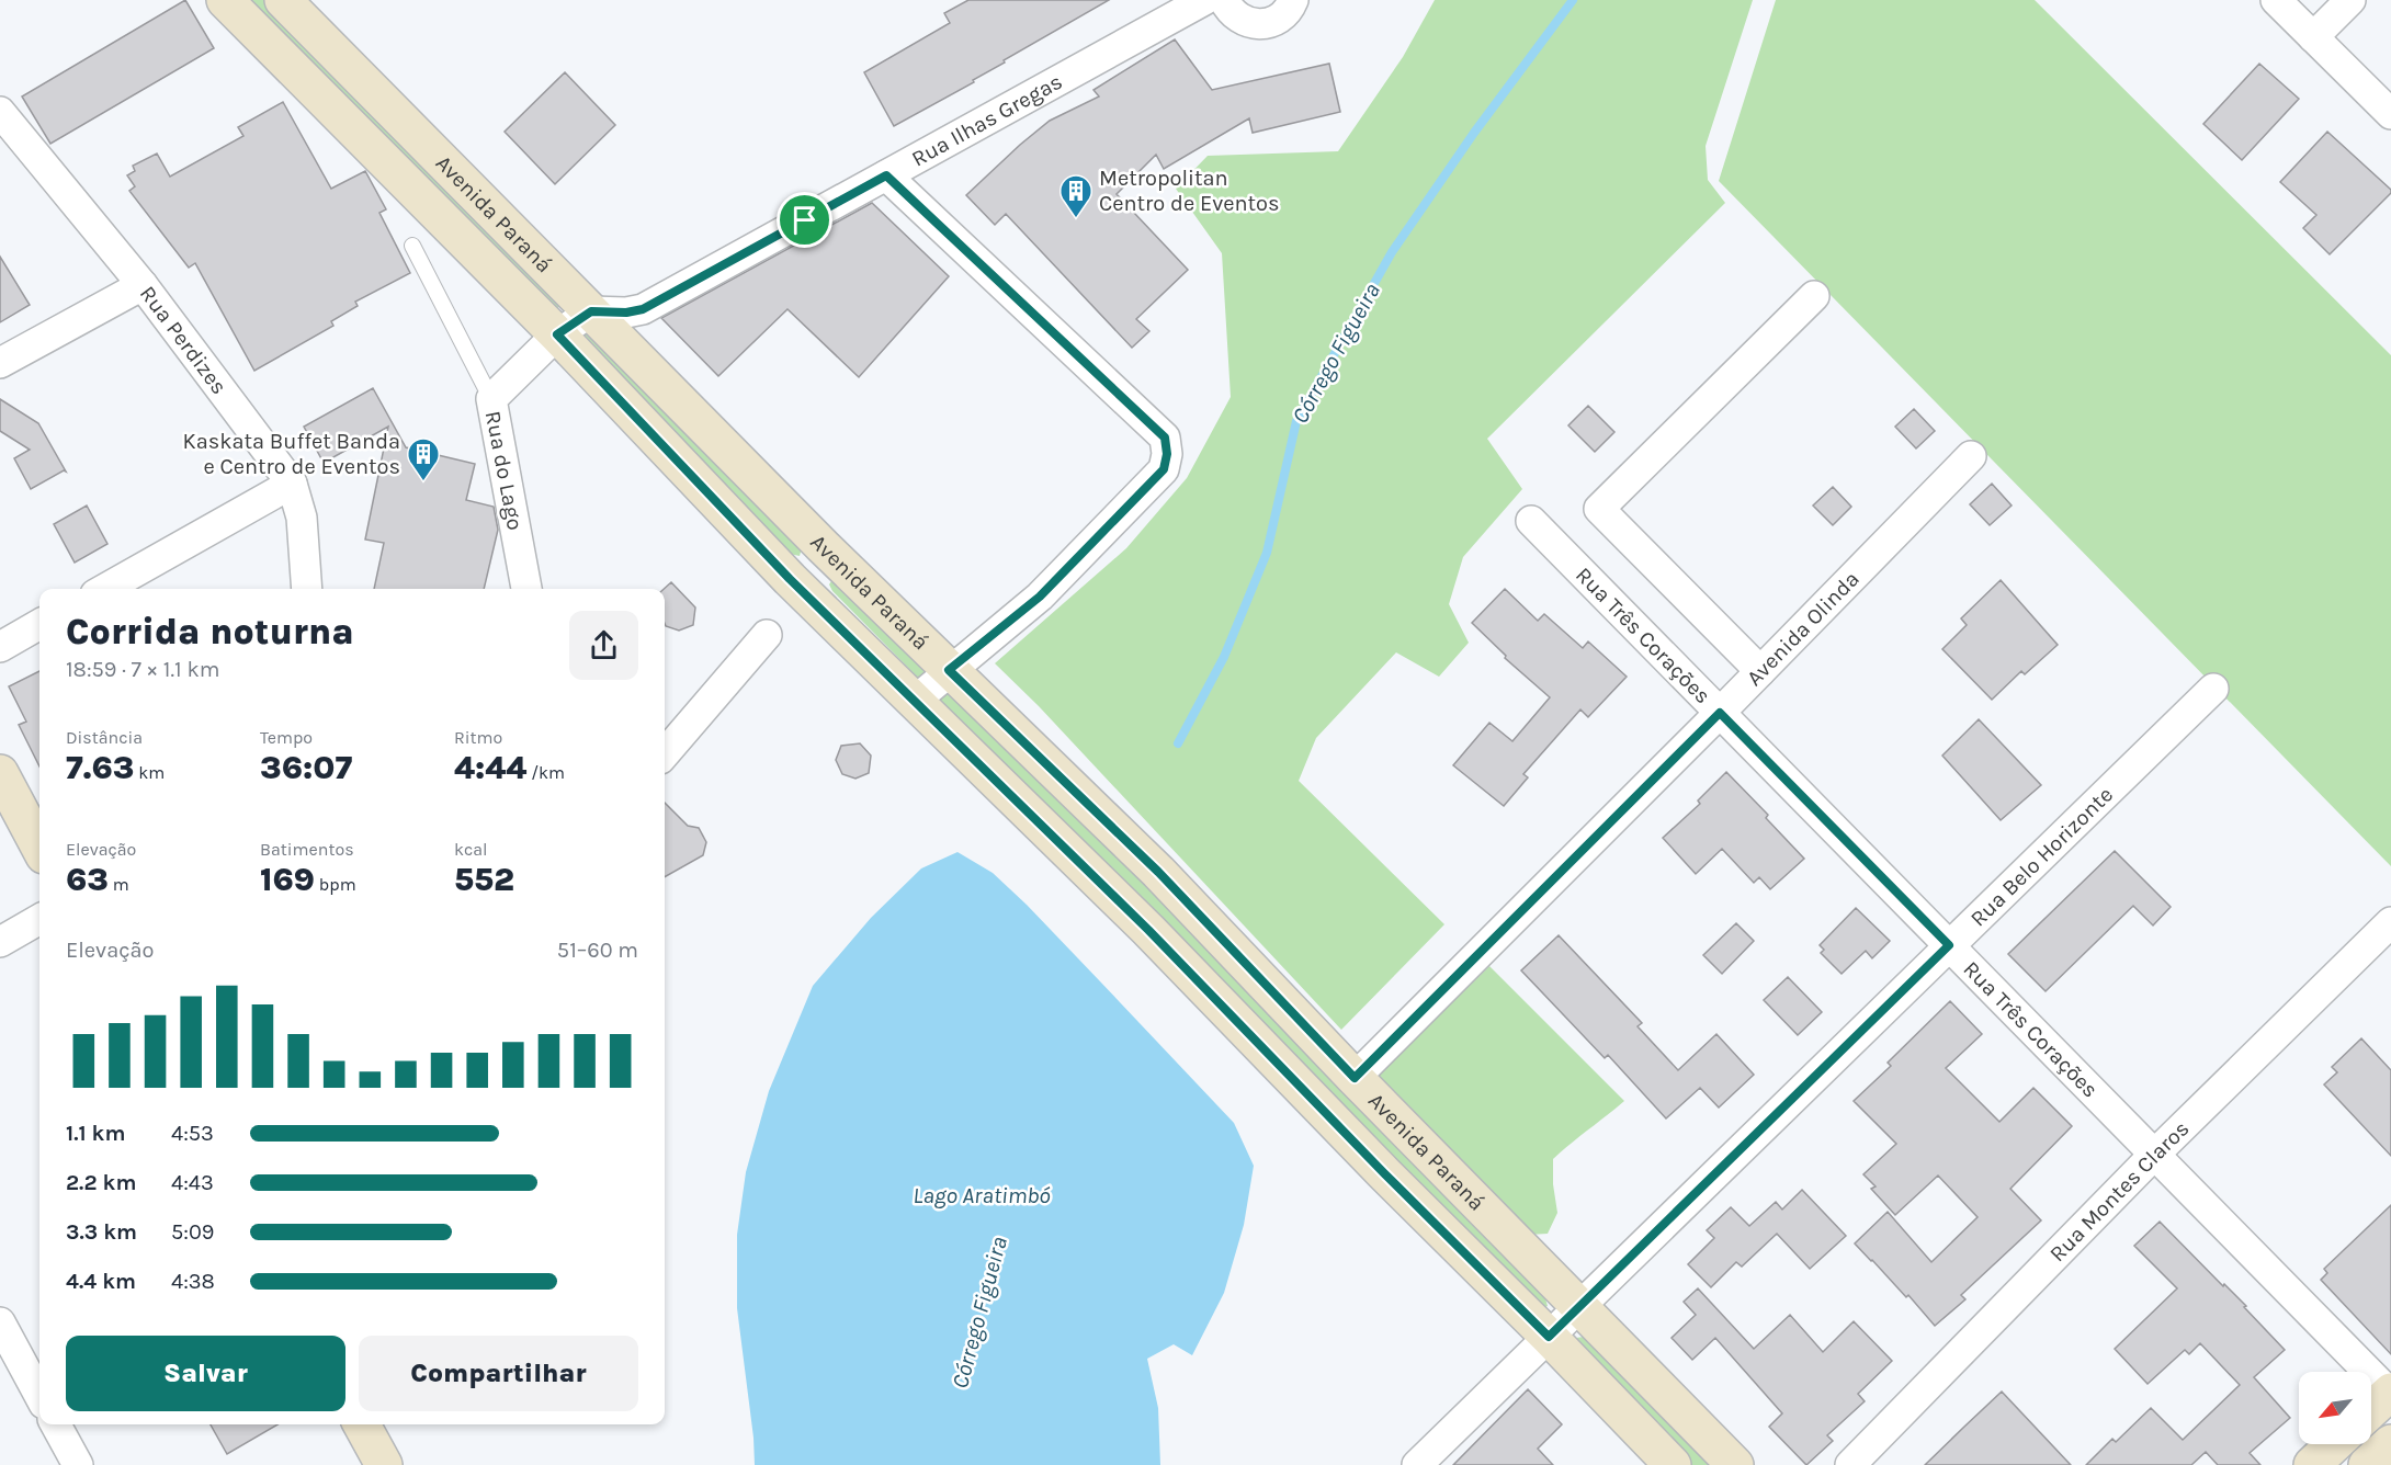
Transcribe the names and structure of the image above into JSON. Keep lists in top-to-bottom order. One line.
{"streets":{"main road":["Avenida Paraná"],"street":["Rua Ilhas Gregas","Rua Perdizes","Rua do Lago","Avenida Olinda","Rua Três Corações","Rua Belo Horizonte","Rua Montes Claros"]},"crossings":[["Rua Ilhas Gregas","Avenida Paraná"],["Rua Ilhas Gregas","Rua do Lago"],["Avenida Paraná","Rua do Lago"],["Avenida Paraná","Avenida Olinda"],["Avenida Paraná","Rua Belo Horizonte"],["Avenida Olinda","Rua Três Corações"],["Rua Três Corações","Rua Belo Horizonte"],["Rua Três Corações","Rua Montes Claros"]],"water":["Córrego Figueira","Lago Aratimbó"],"places":{"building":["Metropolitan Centro de Eventos","Kaskata Buffet Banda e Centro de Eventos"]},"north":"bottom left","page":{"heading":["Corrida noturna","18:59 · 7 × 1.1 km"],"stats":[["Distância","7.63 km"],["Tempo","36:07"],["Ritmo","4:44 /km"],["Elevação","63 m"],["Batimentos","169 bpm"],["kcal","552"]],"chart":["Elevação","51–60 m"],"list":[{"name":"1.1 km","note":"4:53"},{"name":"2.2 km","note":"4:43"},{"name":"3.3 km","note":"5:09"},{"name":"4.4 km","note":"4:38"}],"buttons":["Salvar","Compartilhar"]}}
